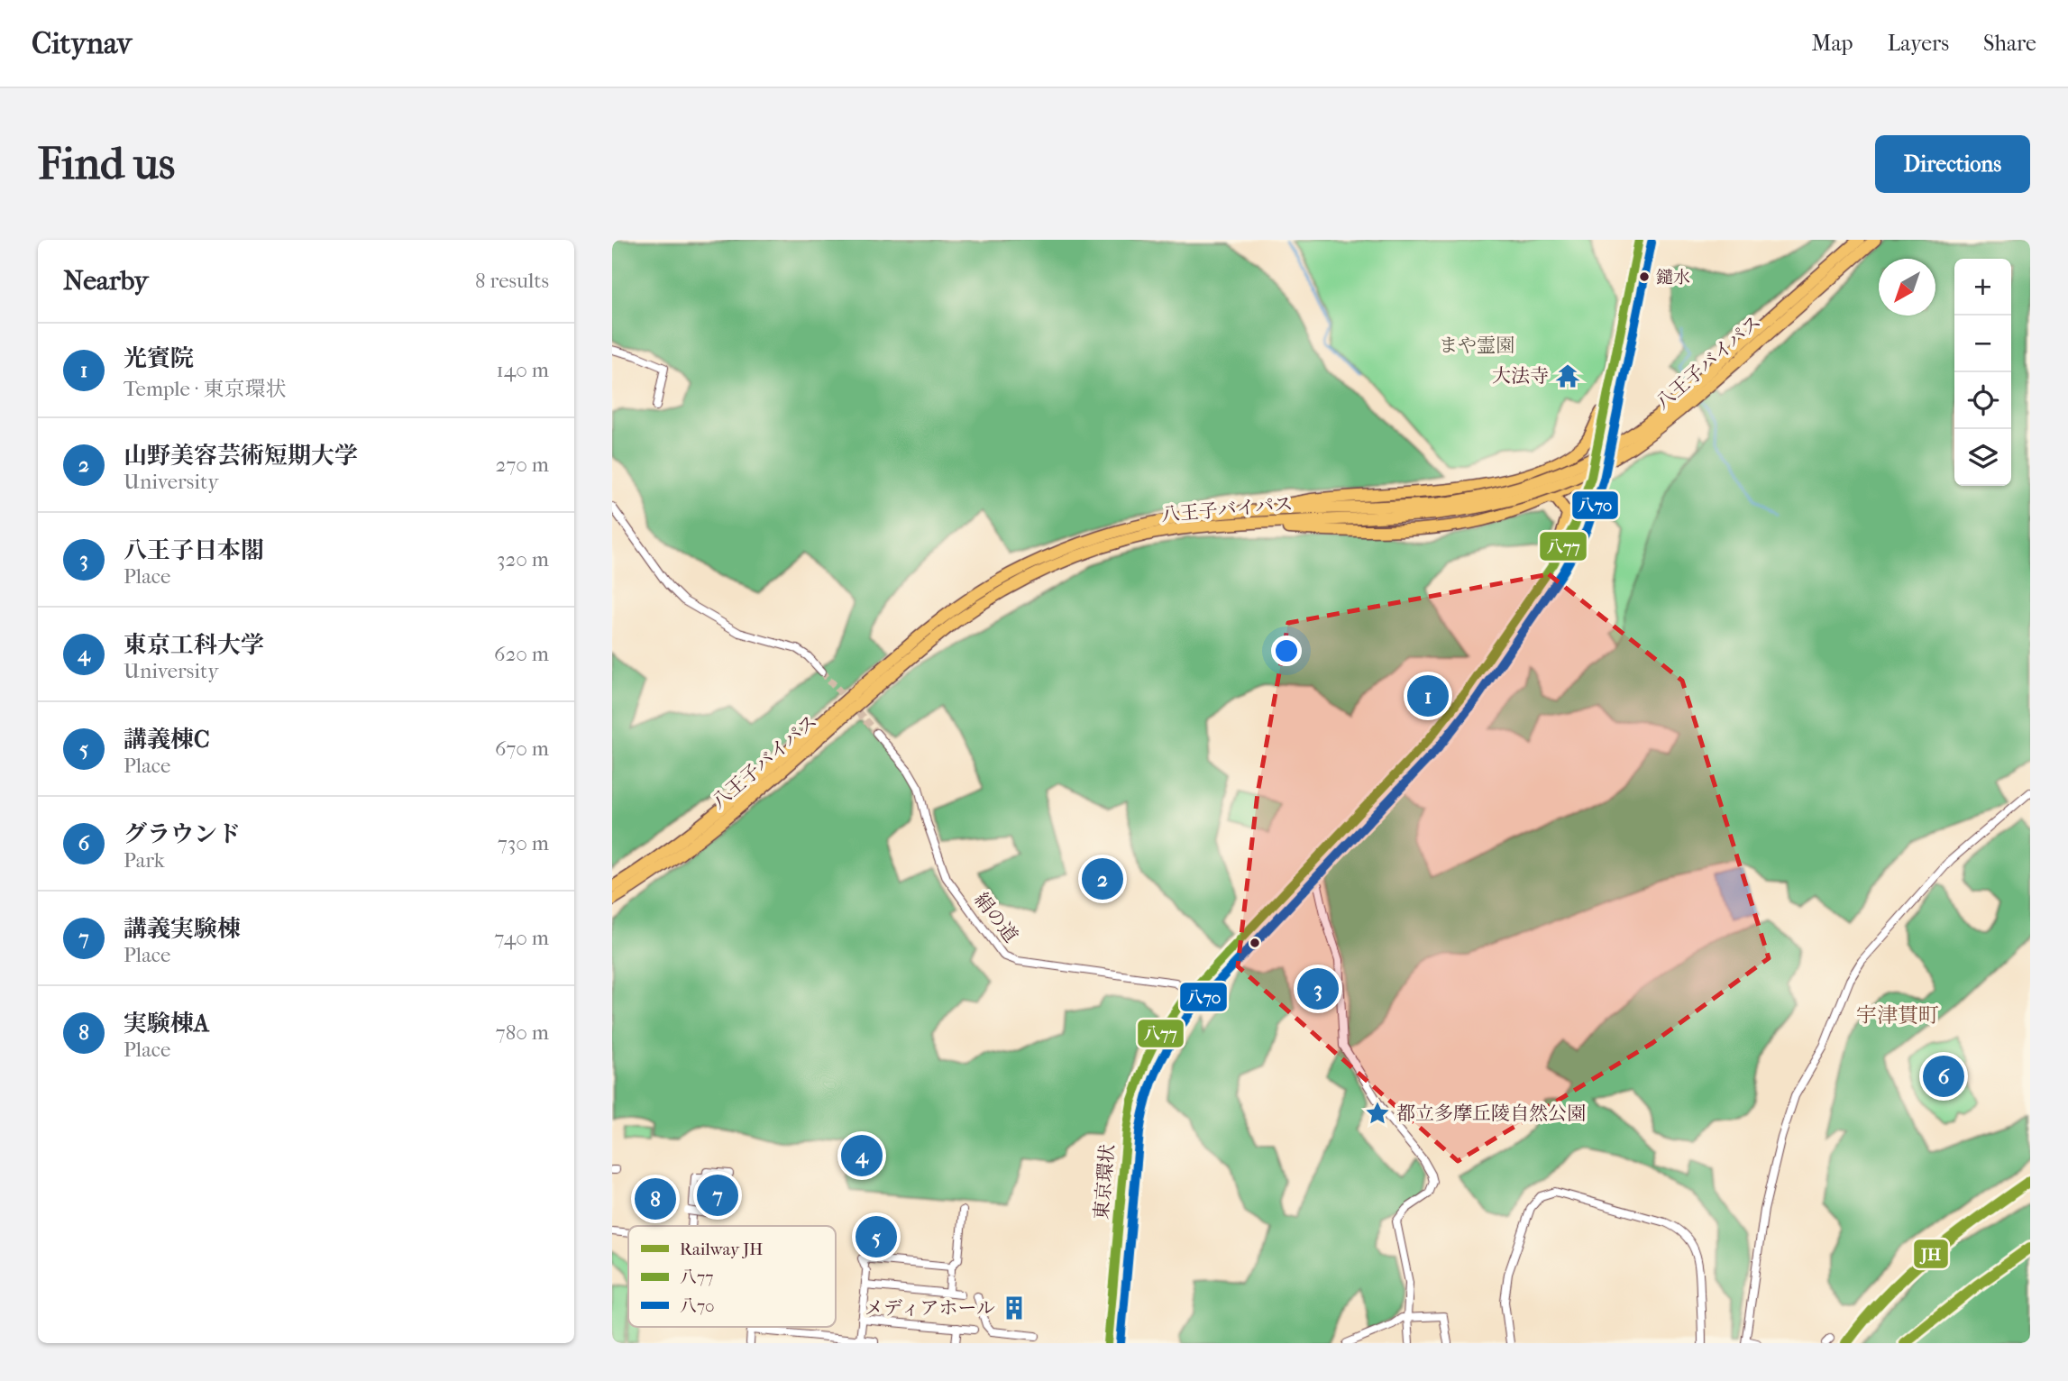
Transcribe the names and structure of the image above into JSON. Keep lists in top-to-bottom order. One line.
{"streets":{"highway":["八王子バイパス","東京環状"],"street":["絹の道"]},"crossings":[["絹の道","東京環状"]],"districts":["宇津貫町"],"parks":["まや霊園"],"places":{"other":["鑓水"],"temple":["大法寺"],"place":["都立多摩丘陵自然公園"],"building":["メディアホール"]},"lines":["transit line 八77","transit line 八70","rail line JH"],"legend":["Railway JH","八77","八70"],"north":"bottom left","page":{"header":"Citynav","nav":["Map","Layers","Share"],"buttons":"Directions","title":"Find us","heading":["Nearby","8 results"],"map_buttons":["+","−"],"list":[{"mark":"1","name":"光賓院","note":"Temple · 東京環状","value":"140 m"},{"mark":"2","name":"山野美容芸術短期大学","note":"University","value":"270 m"},{"mark":"3","name":"八王子日本閣","note":"Place","value":"320 m"},{"mark":"4","name":"東京工科大学","note":"University","value":"620 m"},{"mark":"5","name":"講義棟C","note":"Place","value":"670 m"},{"mark":"6","name":"グラウンド","note":"Park","value":"730 m"},{"mark":"7","name":"講義実験棟","note":"Place","value":"740 m"},{"mark":"8","name":"実験棟A","note":"Place","value":"780 m"}],"pins":["1","2","3","6","4","7","8","5"]}}
